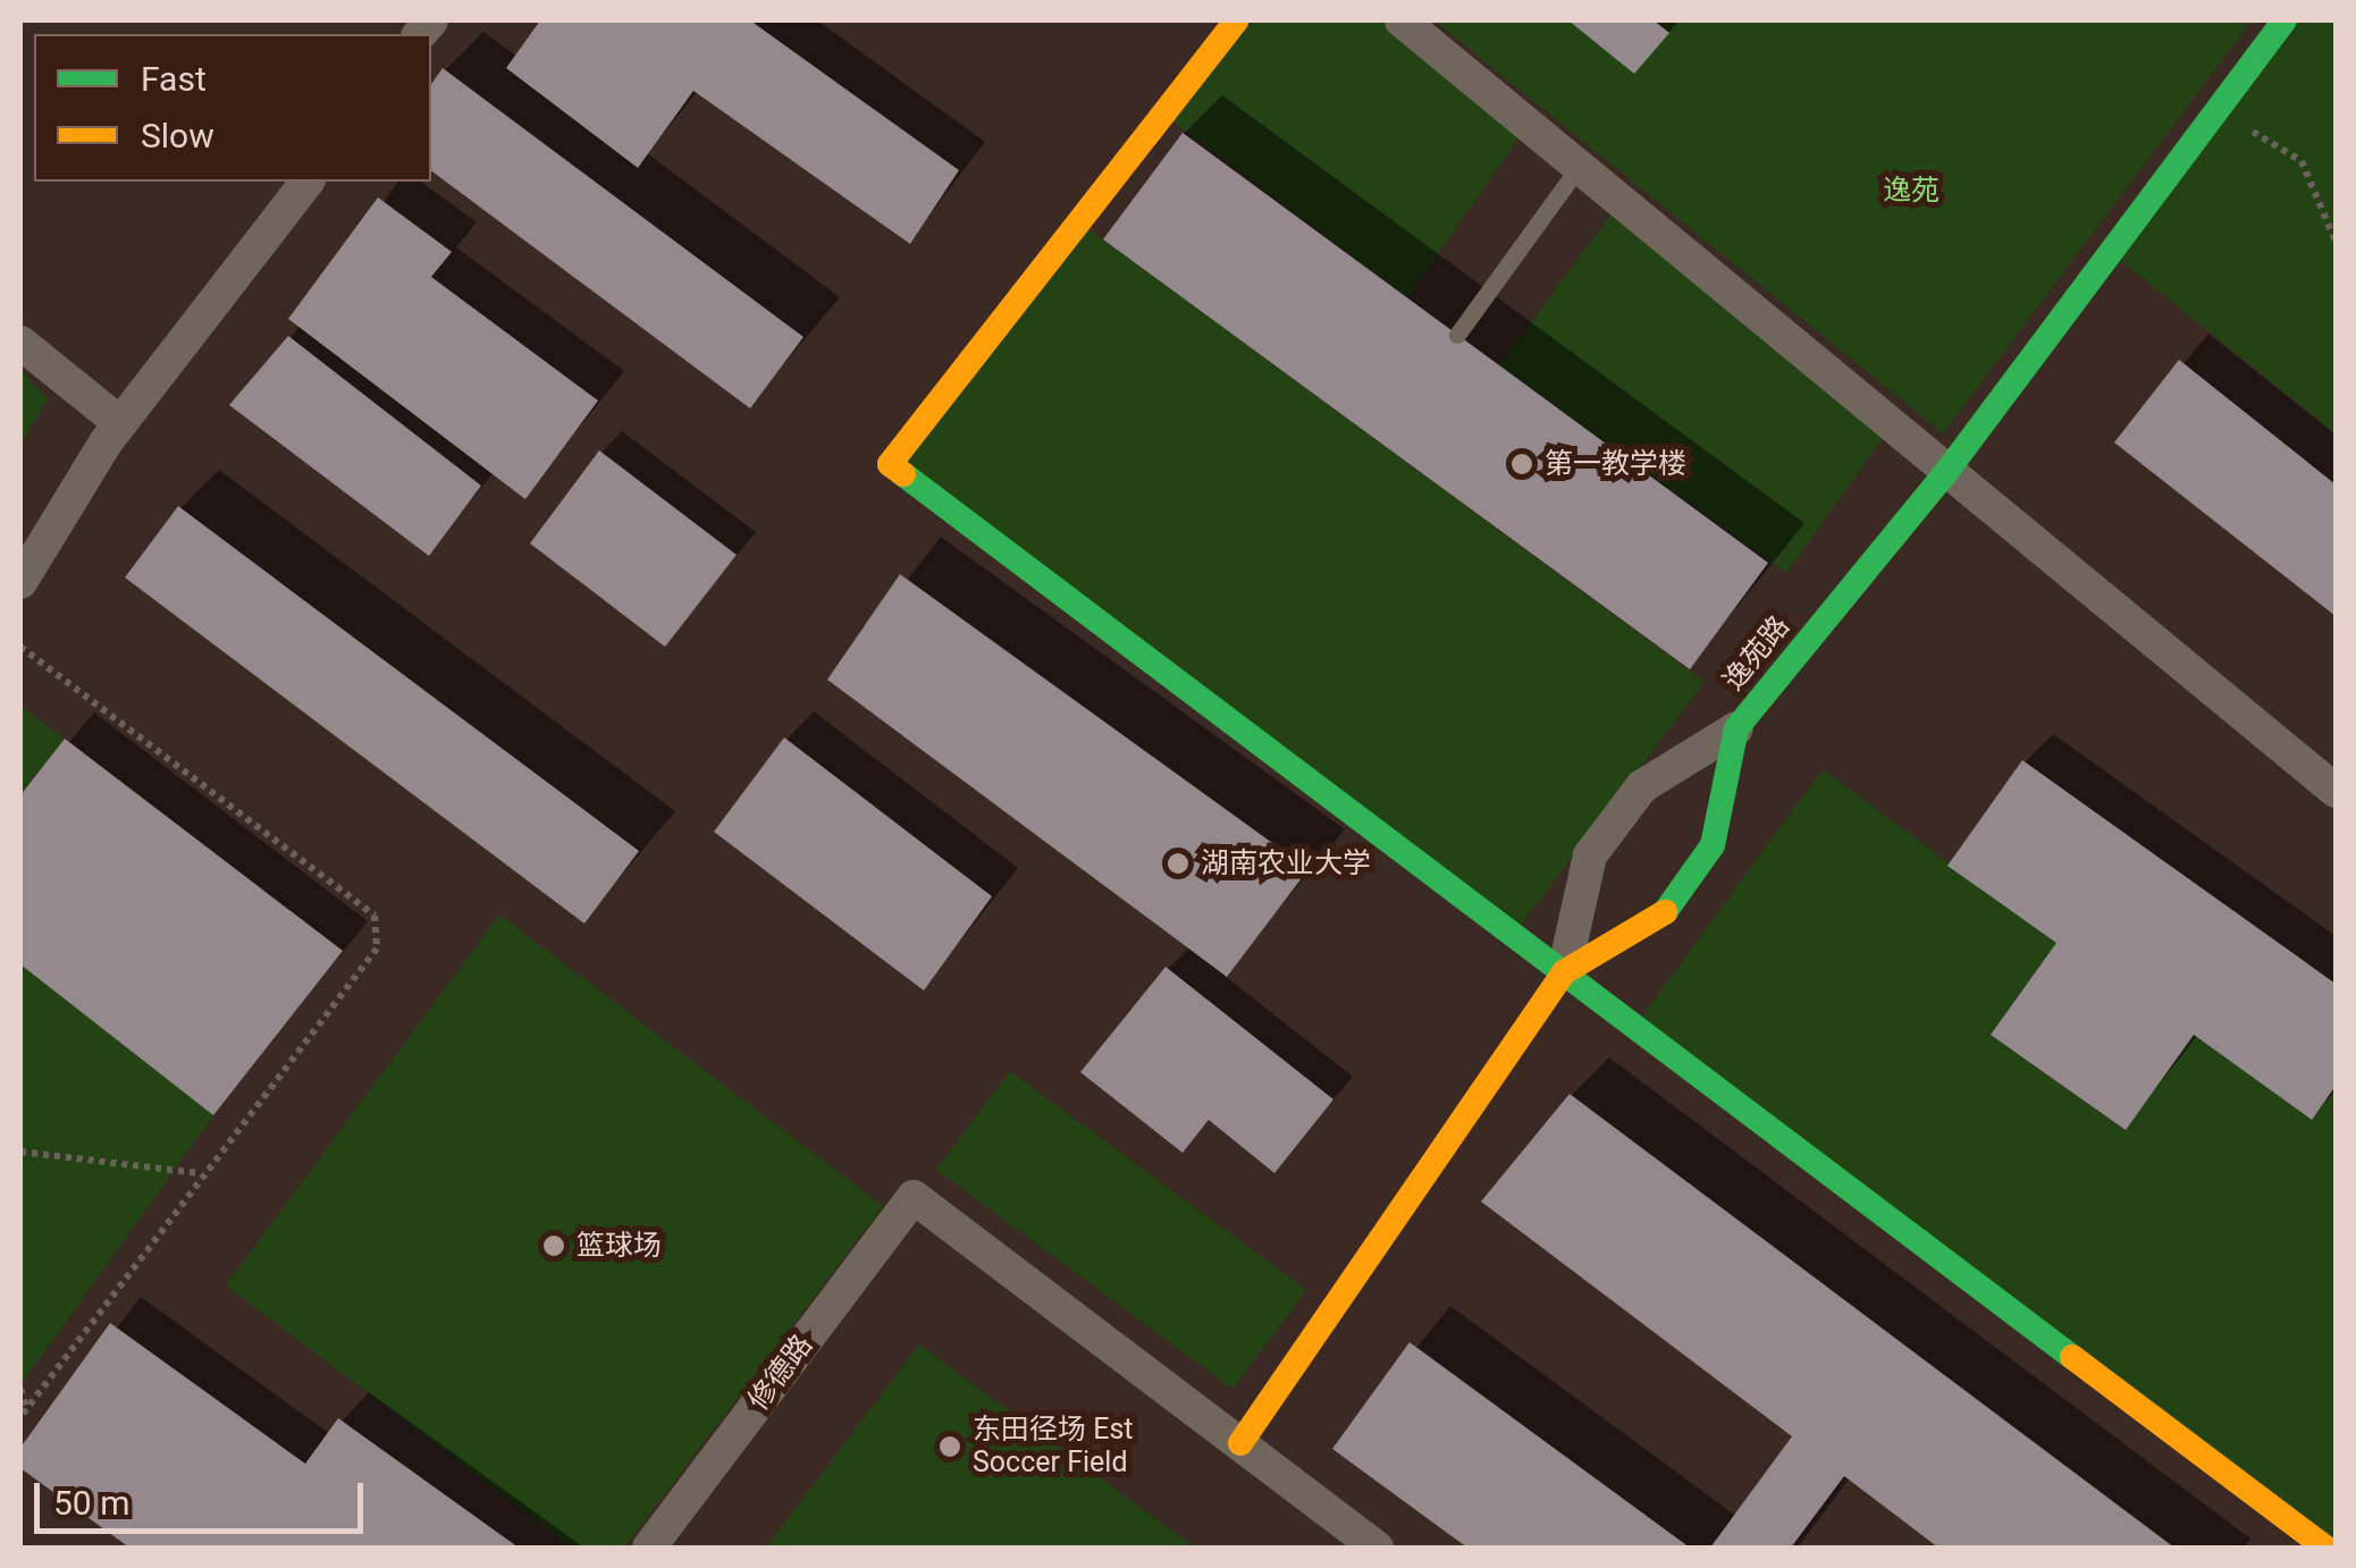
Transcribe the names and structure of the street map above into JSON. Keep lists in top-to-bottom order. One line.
{"streets":{"street":["逸苑路","修德路"]},"crossings":[["逸苑路","修德路"]],"parks":["逸苑"],"places":["第一教学楼","湖南农业大学","篮球场","东田径场 Est Soccer Field"],"legend":["Fast","Slow"],"scale_bar":"50 m"}
